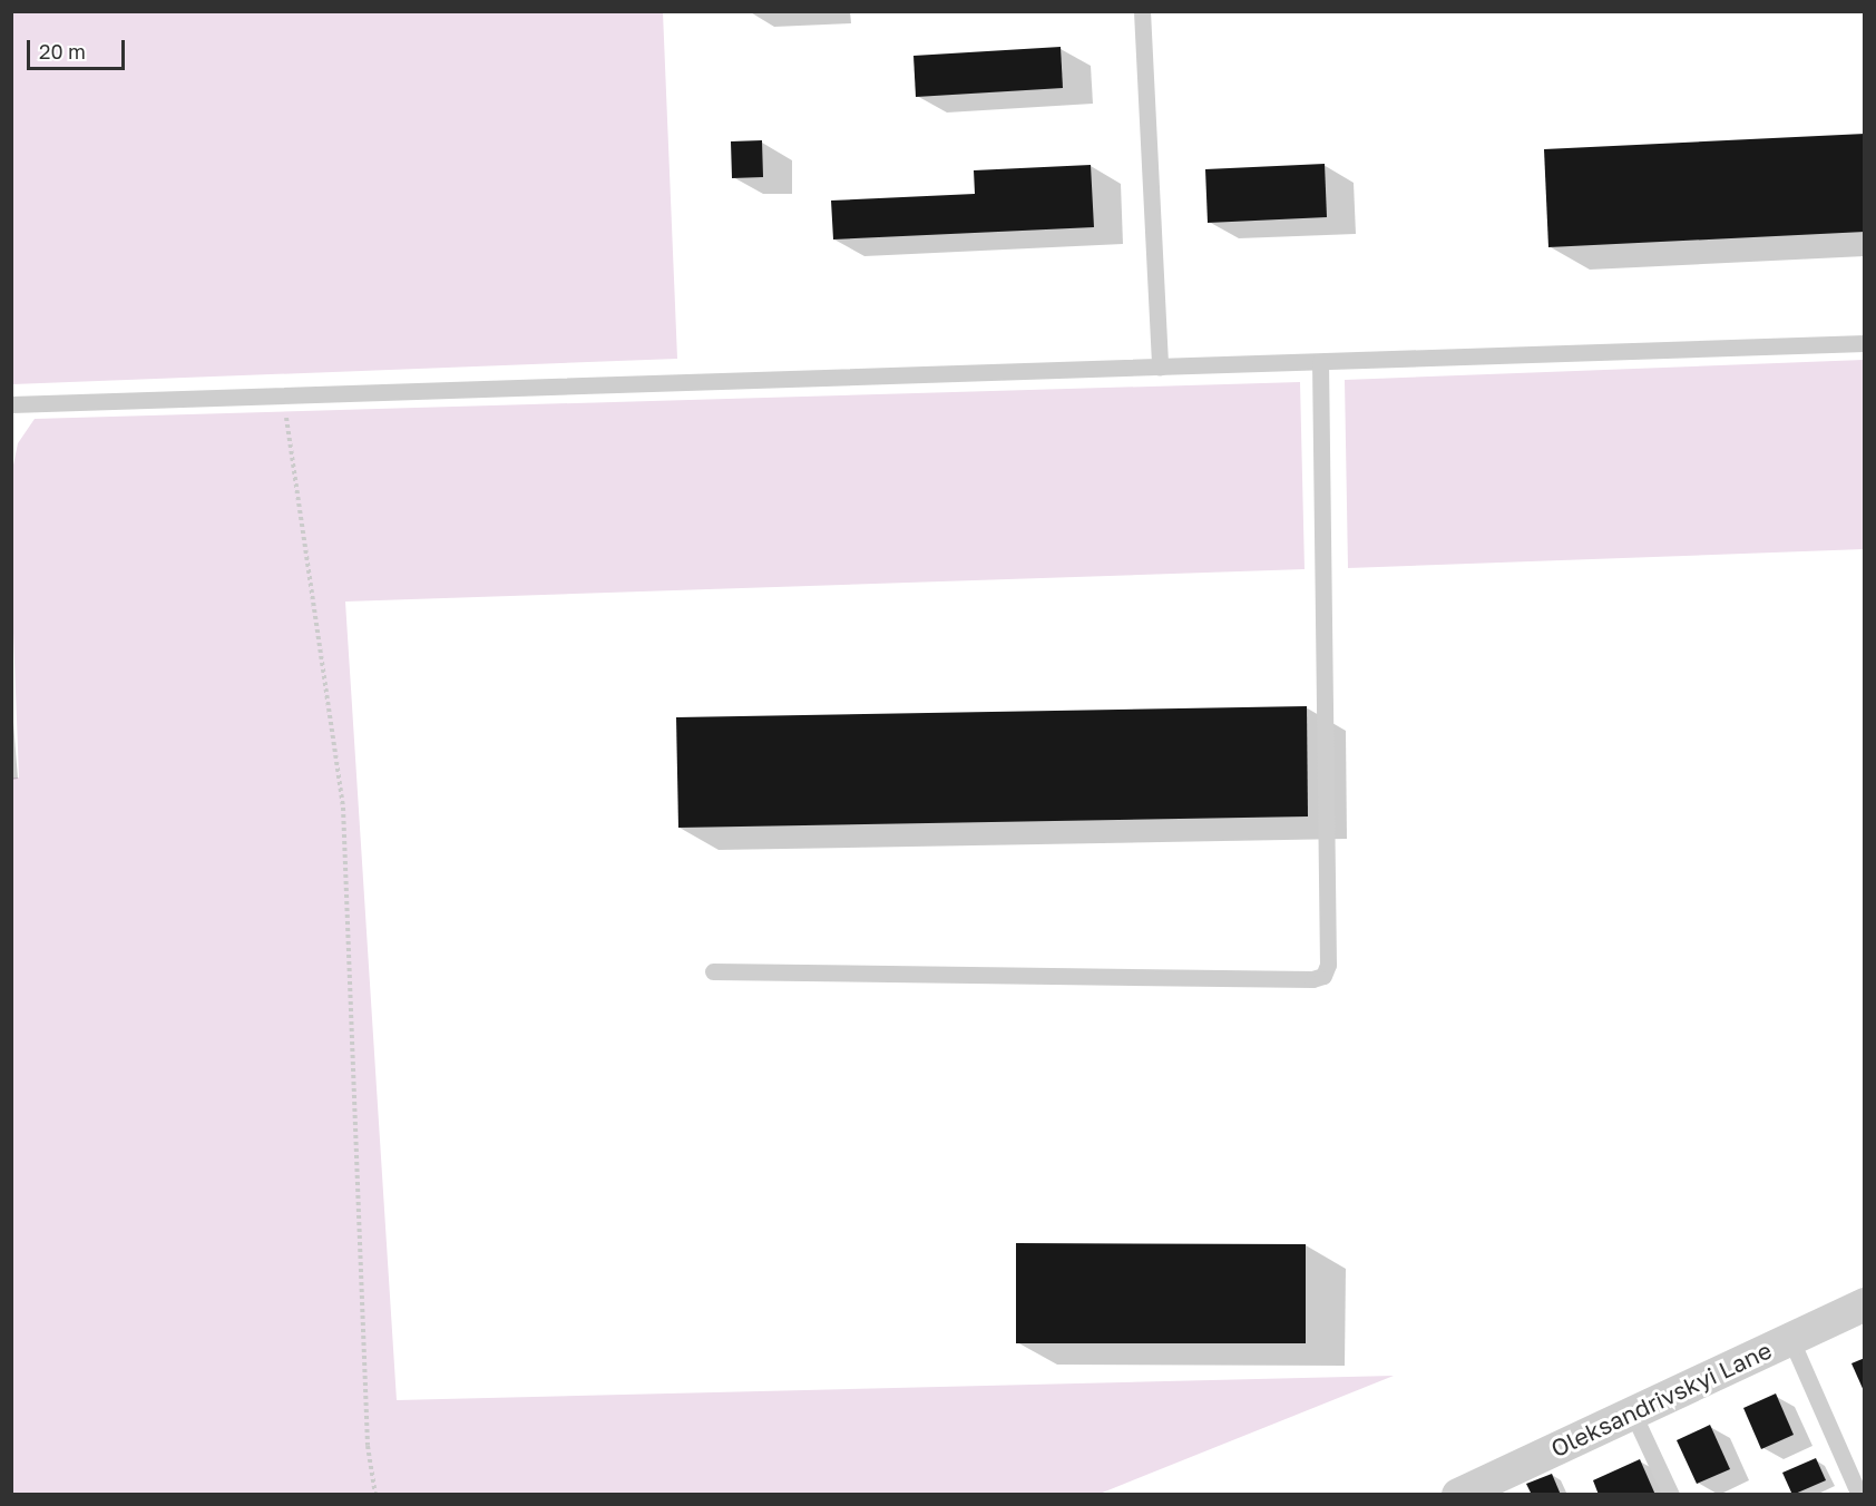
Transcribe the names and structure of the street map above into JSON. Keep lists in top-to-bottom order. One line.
{"streets":{"street":["Oleksandrivskyi Lane"]},"scale_bar":"20 m"}
